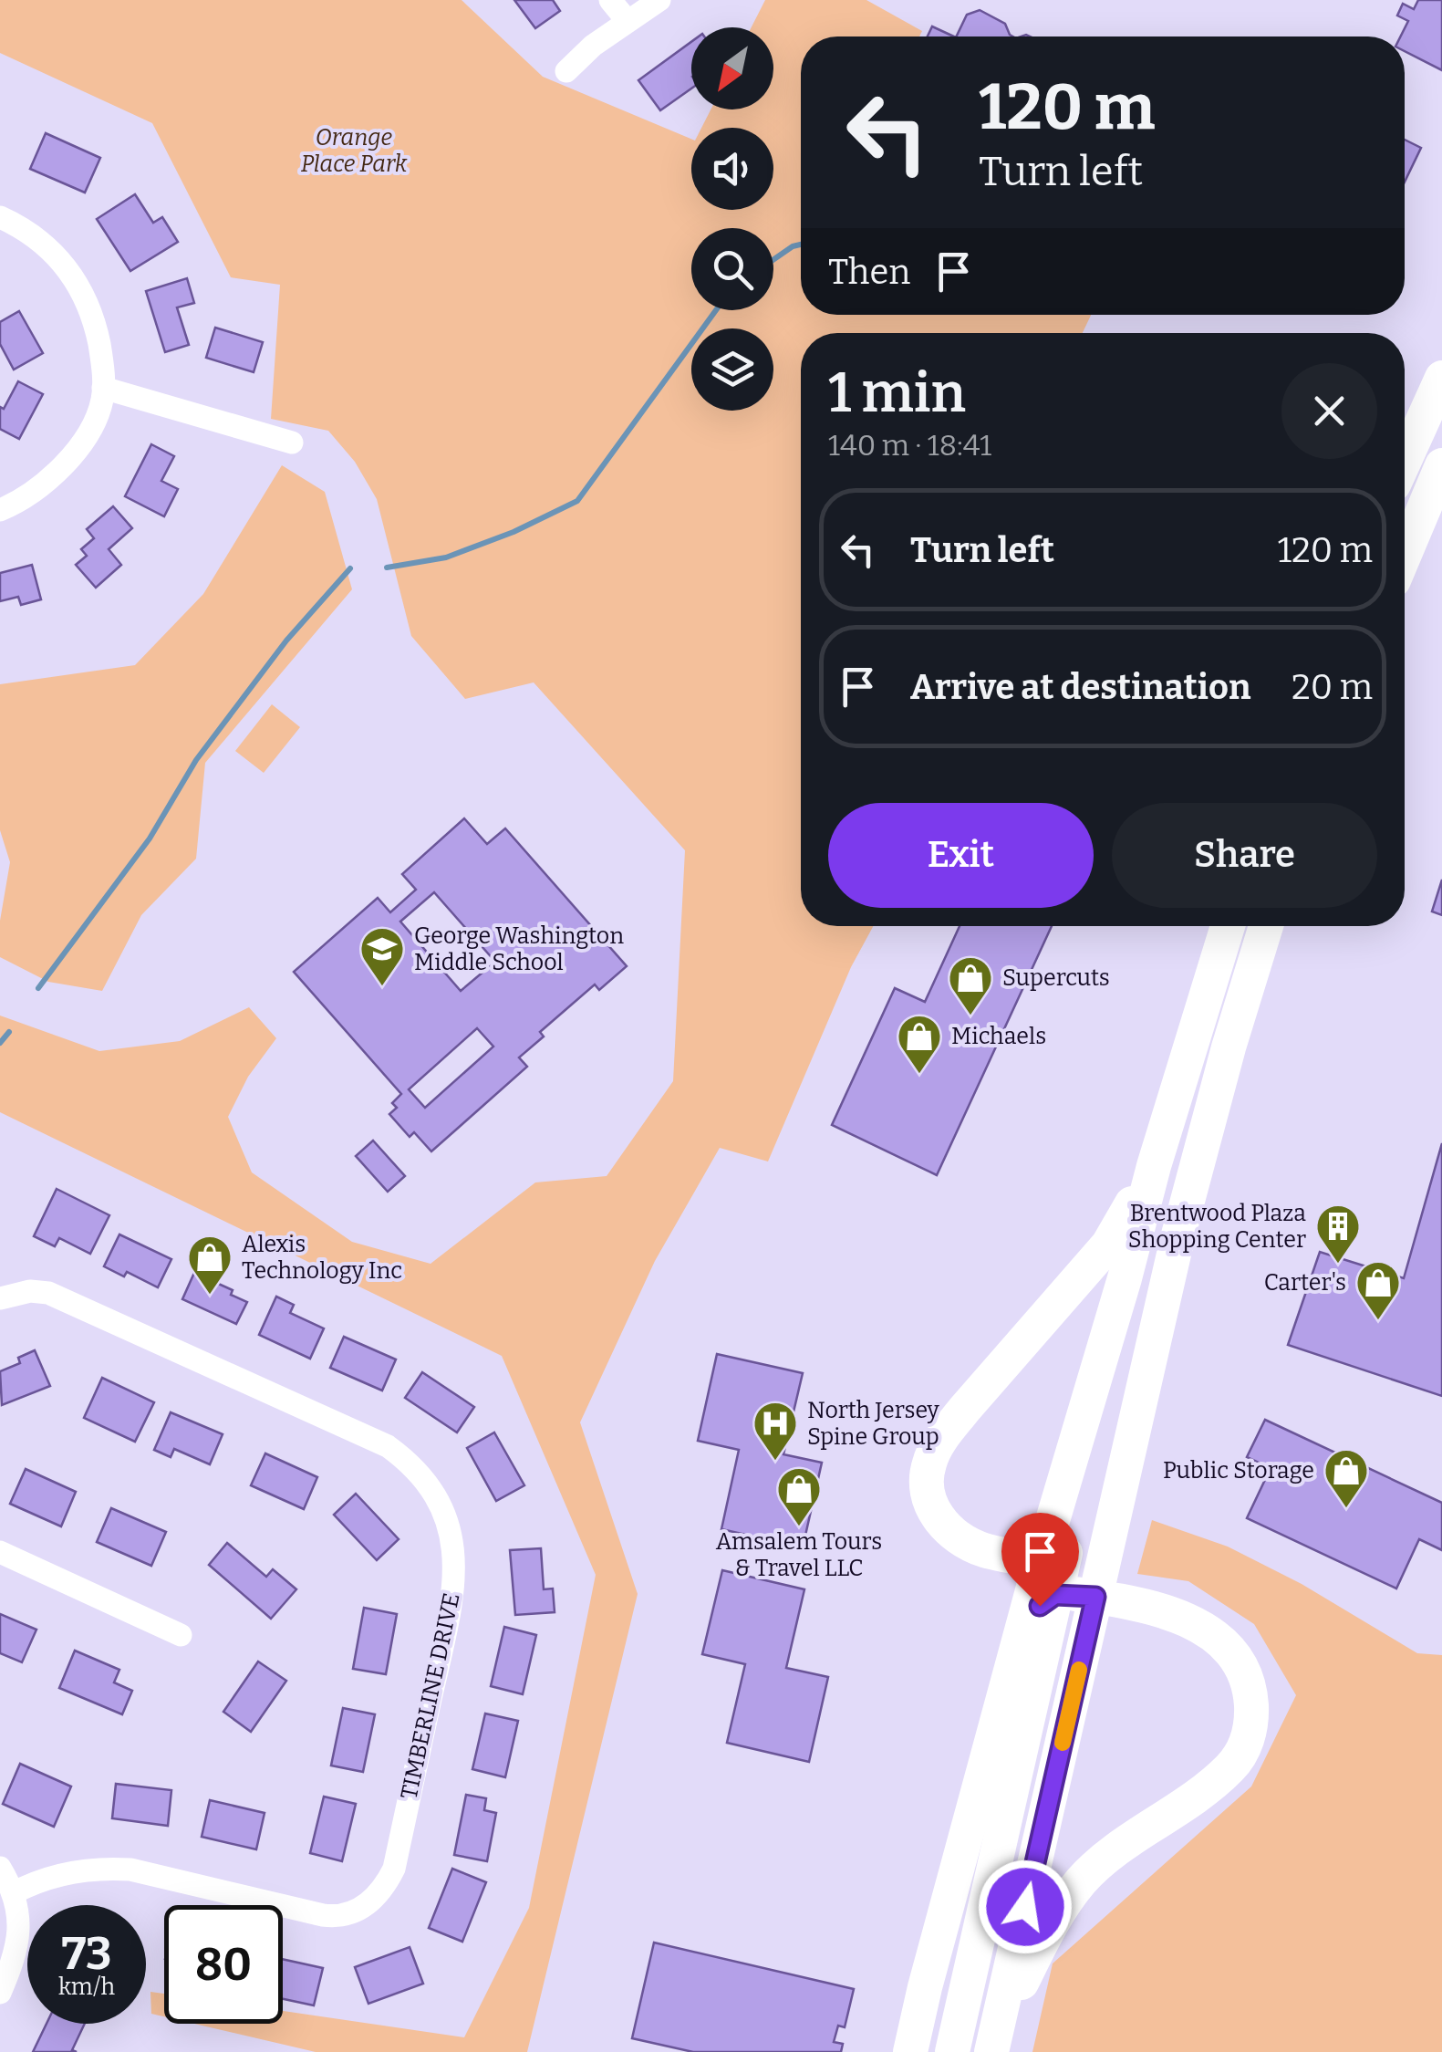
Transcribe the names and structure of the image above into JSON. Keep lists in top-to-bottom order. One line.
{"streets":{"street":["TIMBERLINE DRIVE"]},"parks":["Orange Place Park"],"places":{"school or university":["George Washington Middle School"],"shop":["Supercuts","Michaels","Alexis Technology Inc","Carter's","Public Storage","Amsalem Tours & Travel LLC"],"building":["Brentwood Plaza Shopping Center"],"hospital":["North Jersey Spine Group"]},"north":"bottom left","page":{"turn":["120 m","Turn left"],"then":"Then","heading":["1 min","140 m · 18:41"],"list":[{"name":"Turn left","value":"120 m"},{"name":"Arrive at destination","value":"20 m"}],"buttons":["Exit","Share"],"speed":"73 km/h","limit":"80"}}
